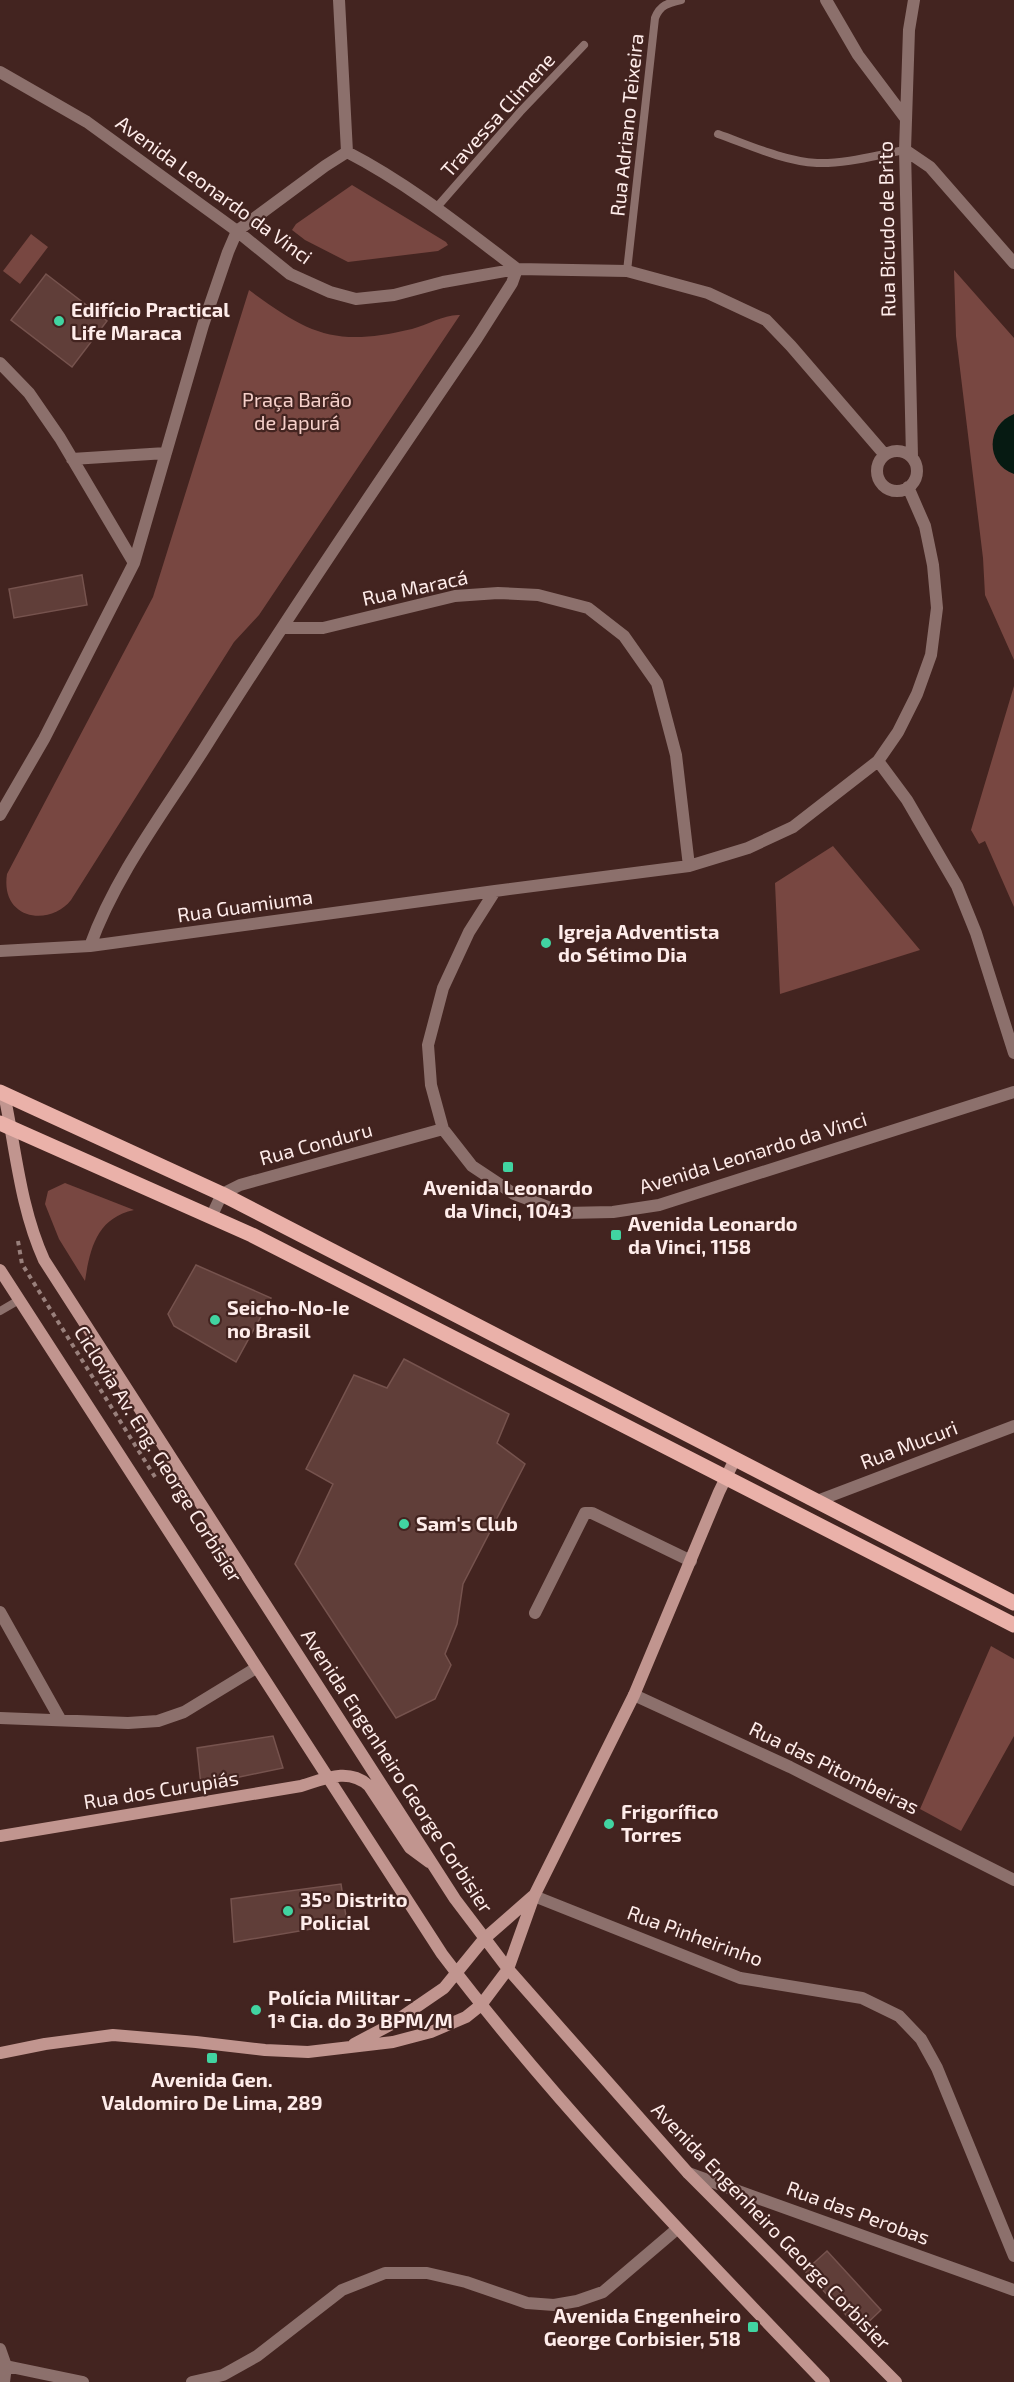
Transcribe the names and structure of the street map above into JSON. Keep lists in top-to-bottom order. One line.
{"streets":{"main road":["Avenida Engenheiro George Corbisier","Rua dos Curupiás"],"street":["Avenida Leonardo da Vinci","Rua Bicudo de Brito","Rua Maracá","Rua Guamiuma","Rua Conduru","Rua Mucuri","Rua das Pitombeiras","Rua Pinheirinho","Rua das Perobas"],"lane":["Travessa Climene","Rua Adriano Teixeira"],"path":["Ciclovia Av. Eng. George Corbisier"]},"crossings":[["Rua Adriano Teixeira","Avenida Leonardo da Vinci"],["Avenida Leonardo da Vinci","Rua Bicudo de Brito"],["Avenida Leonardo da Vinci","Rua Guamiuma"],["Avenida Leonardo da Vinci","Rua Conduru"],["Avenida Engenheiro George Corbisier","Rua dos Curupiás"],["Avenida Engenheiro George Corbisier","Rua das Perobas"]],"parks":["Praça Barão de Japurá"],"places":{"other":["Edifício Practical Life Maraca","Igreja Adventista do Sétimo Dia","Seicho-No-Ie no Brasil","Sam's Club","Frigorífico Torres","35º Distrito Policial","Polícia Militar - 1ª Cia. do 3º BPM/M"],"transit":["Avenida Leonardo da Vinci, 1043","Avenida Leonardo da Vinci, 1158","Avenida Gen. Valdomiro De Lima, 289","Avenida Engenheiro George Corbisier, 518"]}}
